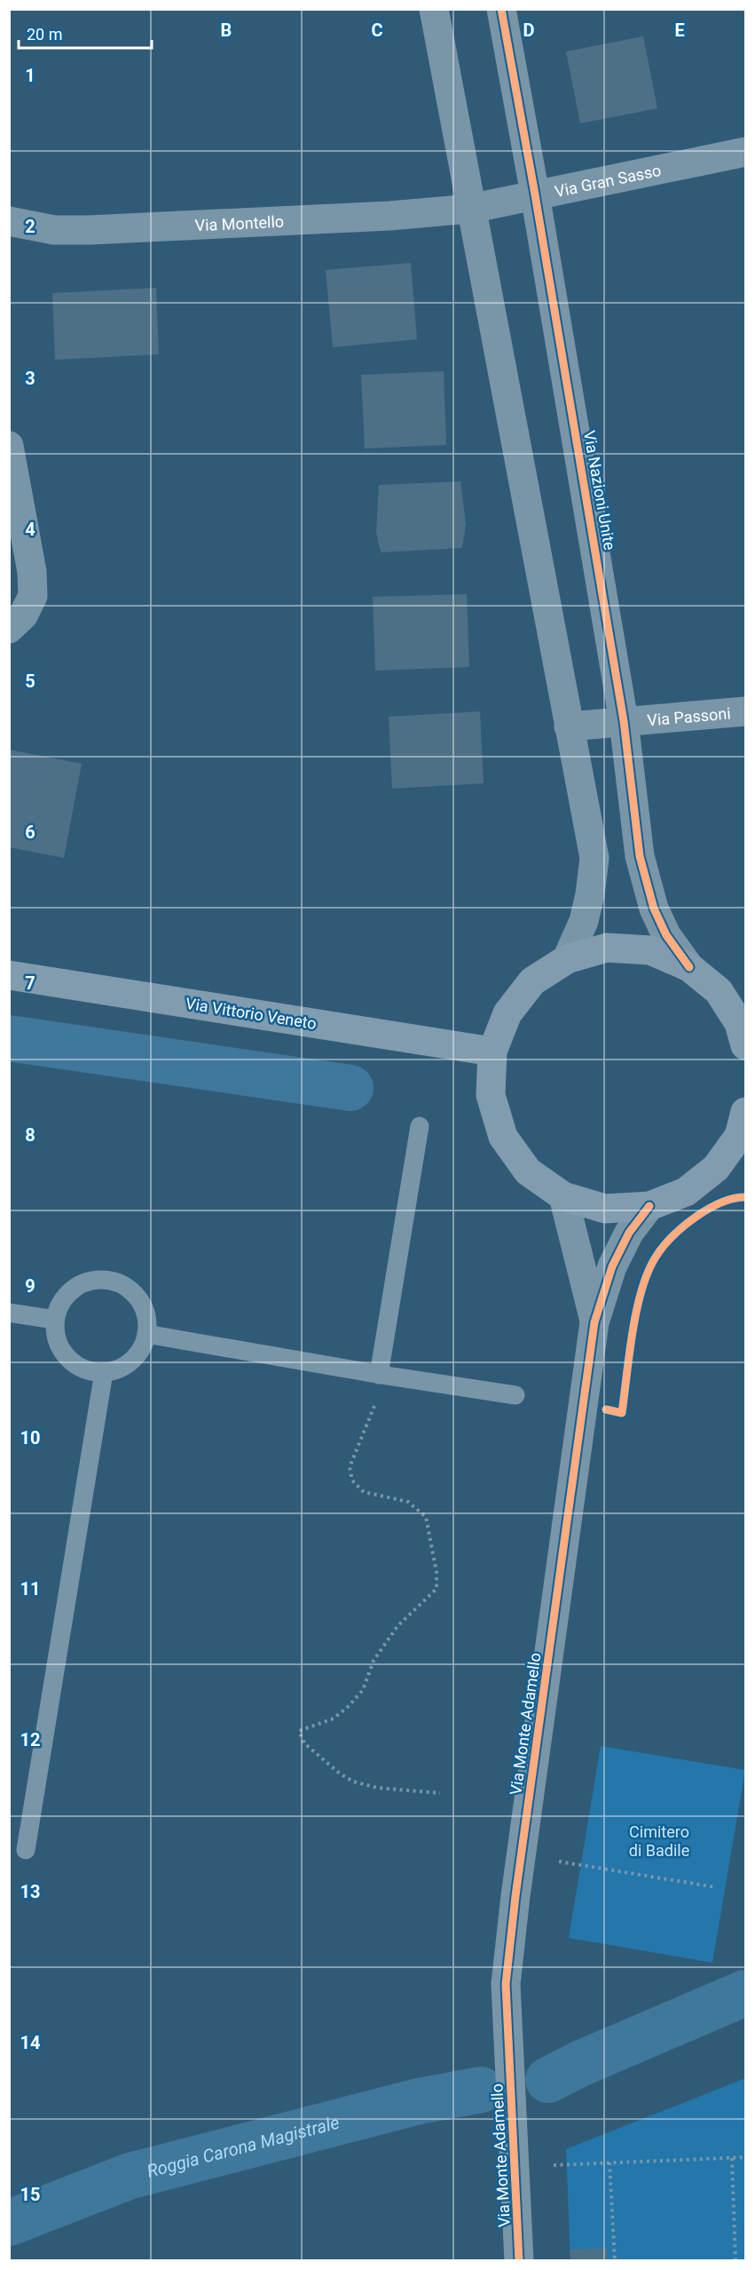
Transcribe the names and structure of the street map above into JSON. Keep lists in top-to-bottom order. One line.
{"streets":{"street":["Via Gran Sasso","Via Montello","Via Nazioni Unite","Via Passoni","Via Vittorio Veneto","Via Monte Adamello"]},"crossings":[["Via Gran Sasso","Via Montello"],["Via Gran Sasso","Via Nazioni Unite"],["Via Nazioni Unite","Via Passoni"]],"water":["Roggia Carona Magistrale"],"parks":["Cimitero di Badile"],"scale_bar":"20 m","grid":{"columns":["B","C","D","E"],"rows":["1","2","3","4","5","6","7","8","9","10","11","12","13","14","15"]}}
